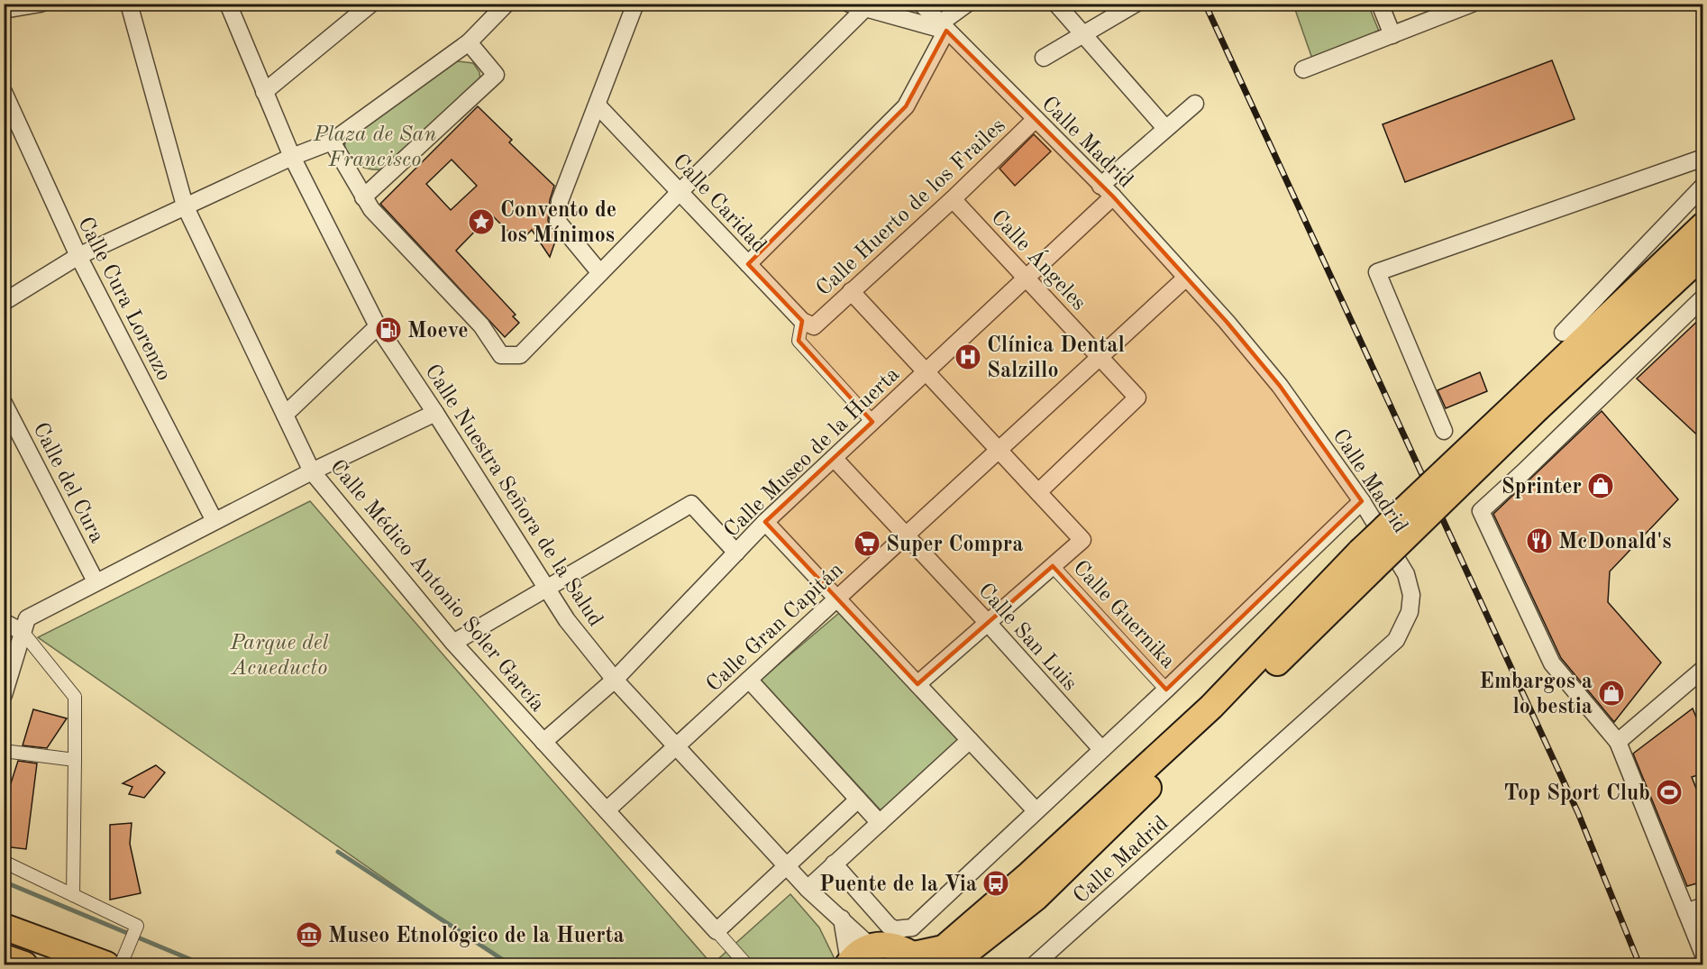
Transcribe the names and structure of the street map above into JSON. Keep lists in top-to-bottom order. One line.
{"streets":{"street":["Calle Madrid","Calle Caridad","Calle Huerto de los Frailes","Calle Ángeles","Calle Cura Lorenzo","Calle Museo de la Huerta","Calle del Cura","Calle Nuestra Señora de la Salud","Calle Médico Antonio Soler García","Calle Guernika","Calle Gran Capitán","Calle San Luis"]},"crossings":[["Calle Madrid","Calle Huerto de los Frailes"],["Calle Madrid","Calle Museo de la Huerta"],["Calle Madrid","Calle Gran Capitán"],["Calle Caridad","Calle Huerto de los Frailes"],["Calle Huerto de los Frailes","Calle Ángeles"],["Calle Ángeles","Calle Museo de la Huerta"],["Calle Ángeles","Calle Gran Capitán"],["Calle Museo de la Huerta","Calle Nuestra Señora de la Salud"],["Calle Museo de la Huerta","Calle Médico Antonio Soler García"],["Calle Museo de la Huerta","Calle San Luis"],["Calle Nuestra Señora de la Salud","Calle Gran Capitán"],["Calle Médico Antonio Soler García","Calle Gran Capitán"],["Calle Gran Capitán","Calle San Luis"]],"parks":["Plaza de San Francisco","Parque del Acueducto"],"places":{"place":["Convento de los Mínimos"],"fuel station":["Moeve"],"hospital":["Clínica Dental Salzillo"],"shop":["Sprinter","Embargos a lo bestia"],"restaurant":["McDonald's"],"supermarket":["Super Compra"],"sports":["Top Sport Club"],"bus stop":["Puente de la Via"],"museum":["Museo Etnológico de la Huerta"]}}
